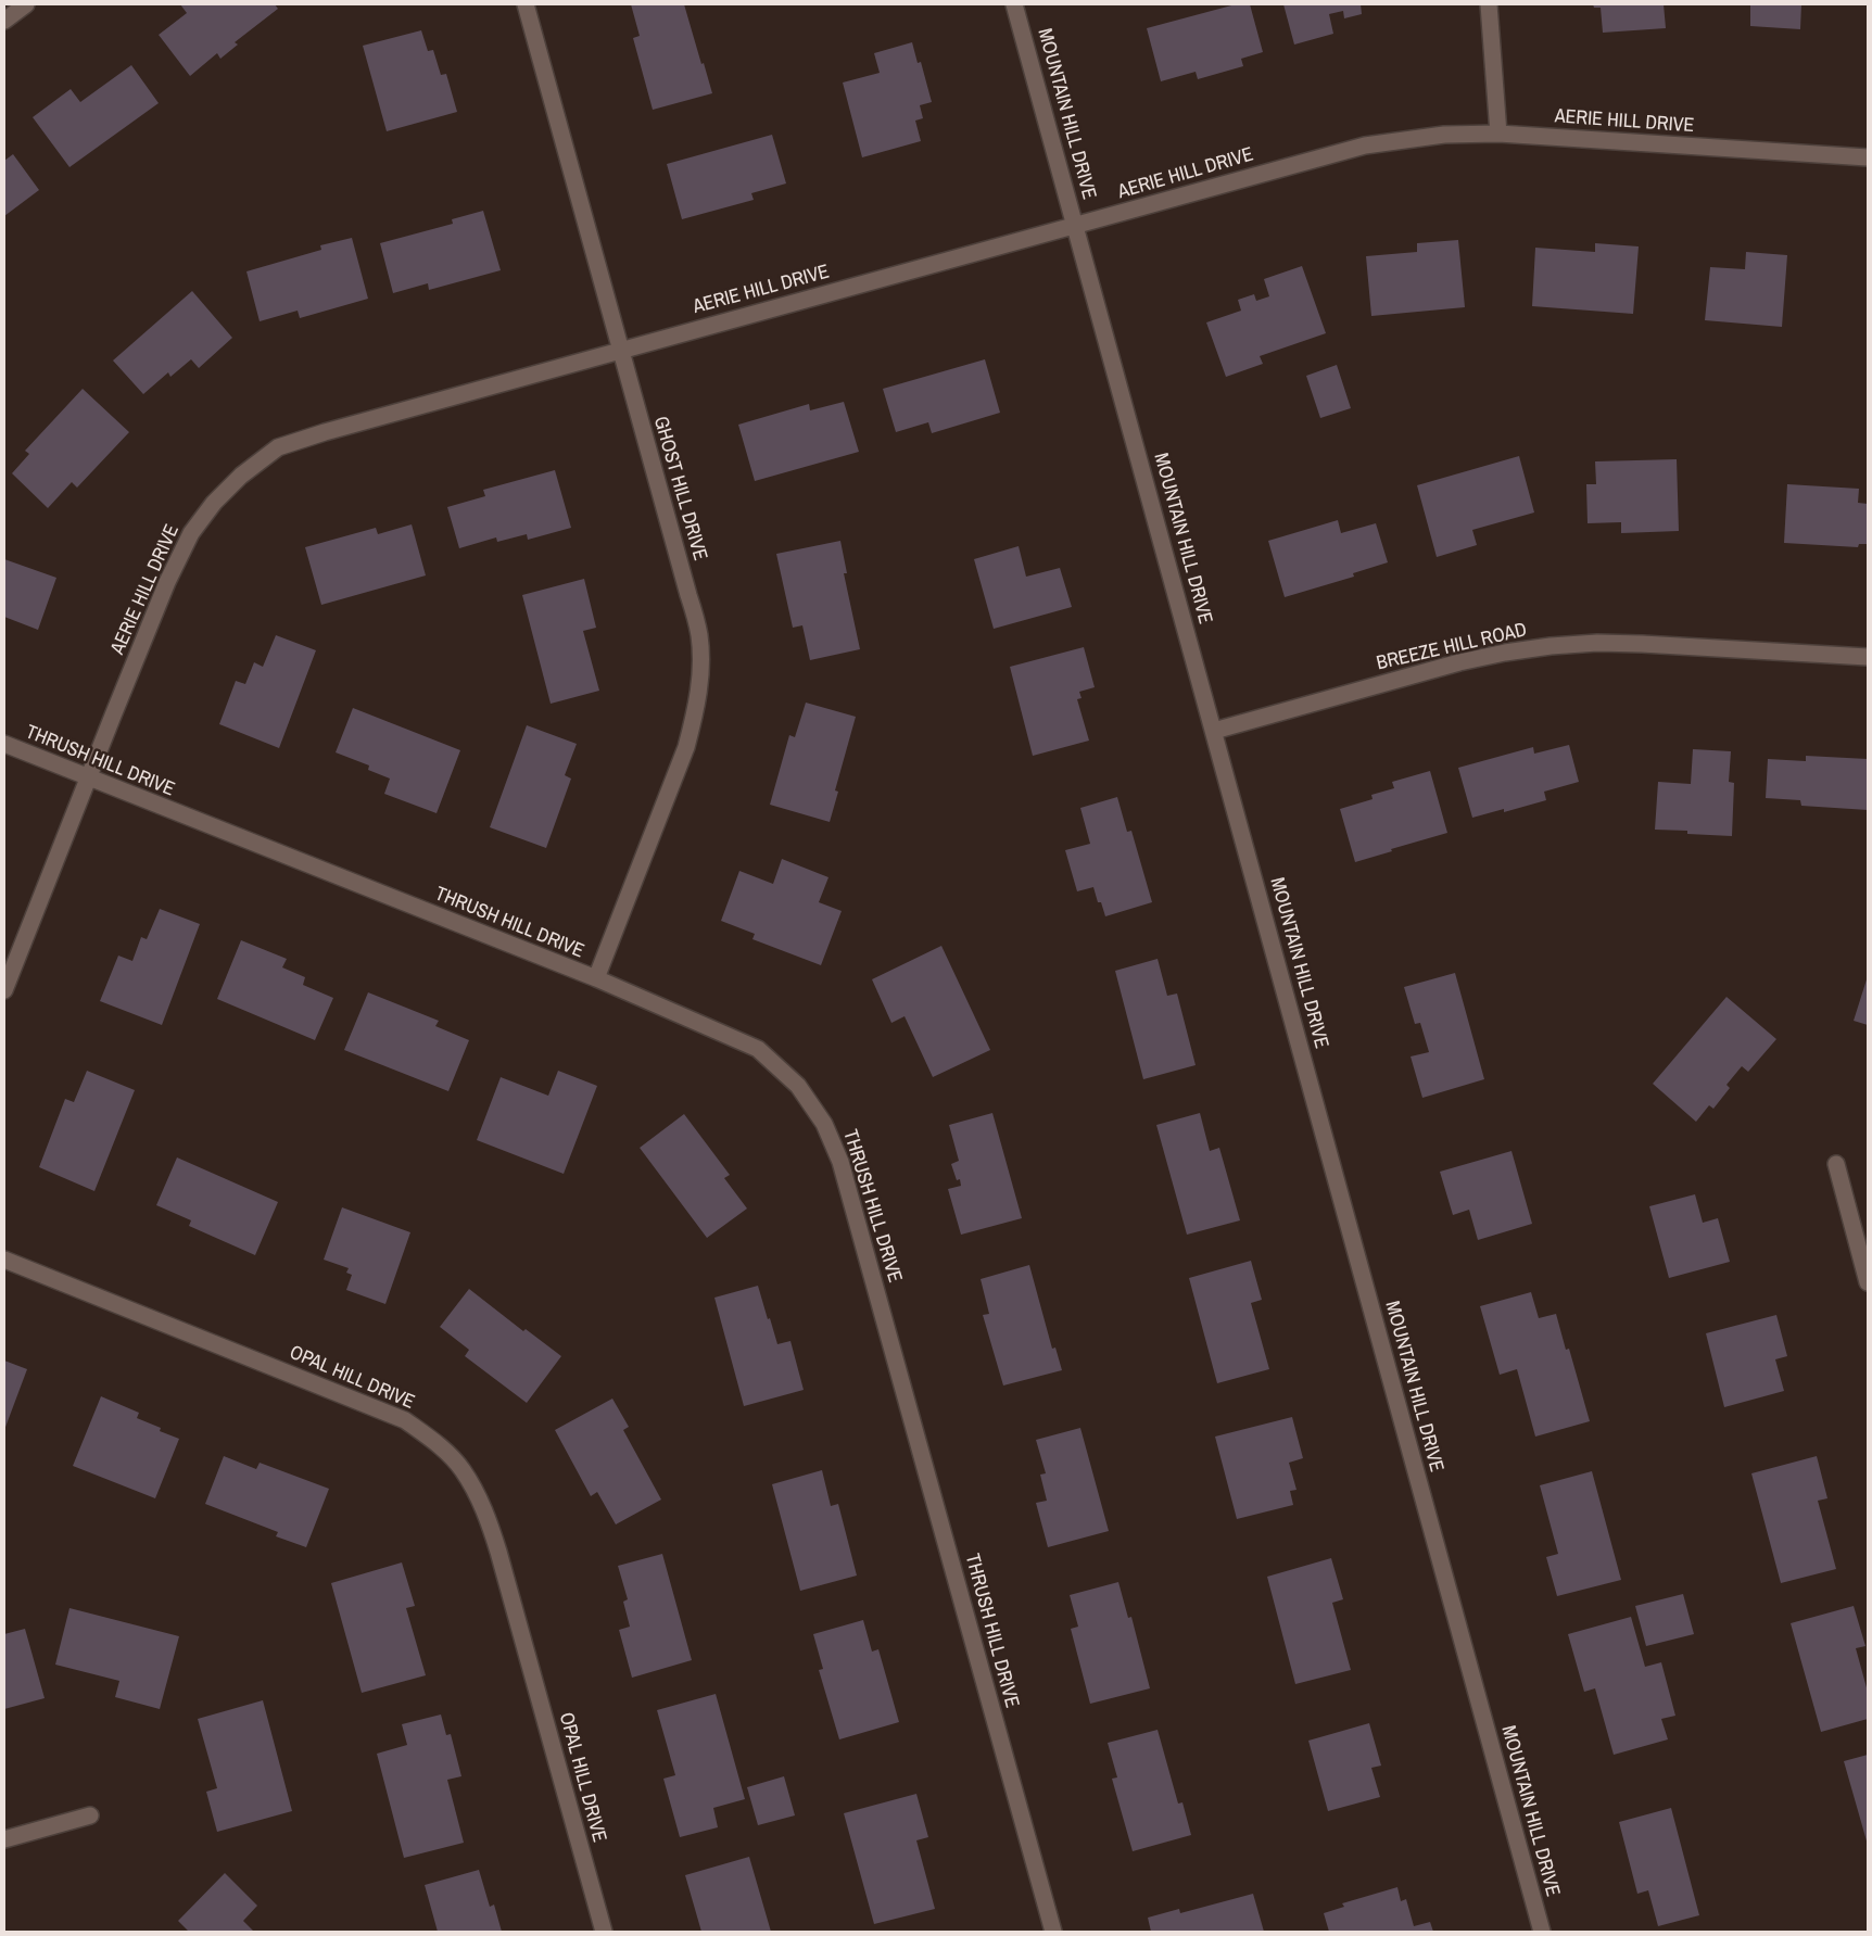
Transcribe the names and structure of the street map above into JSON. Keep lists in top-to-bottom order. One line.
{"streets":{"street":["MOUNTAIN HILL DRIVE","AERIE HILL DRIVE","GHOST HILL DRIVE","BREEZE HILL ROAD","THRUSH HILL DRIVE","OPAL HILL DRIVE"]},"crossings":[["MOUNTAIN HILL DRIVE","AERIE HILL DRIVE"],["MOUNTAIN HILL DRIVE","BREEZE HILL ROAD"],["AERIE HILL DRIVE","GHOST HILL DRIVE"],["AERIE HILL DRIVE","THRUSH HILL DRIVE"],["GHOST HILL DRIVE","THRUSH HILL DRIVE"]]}
